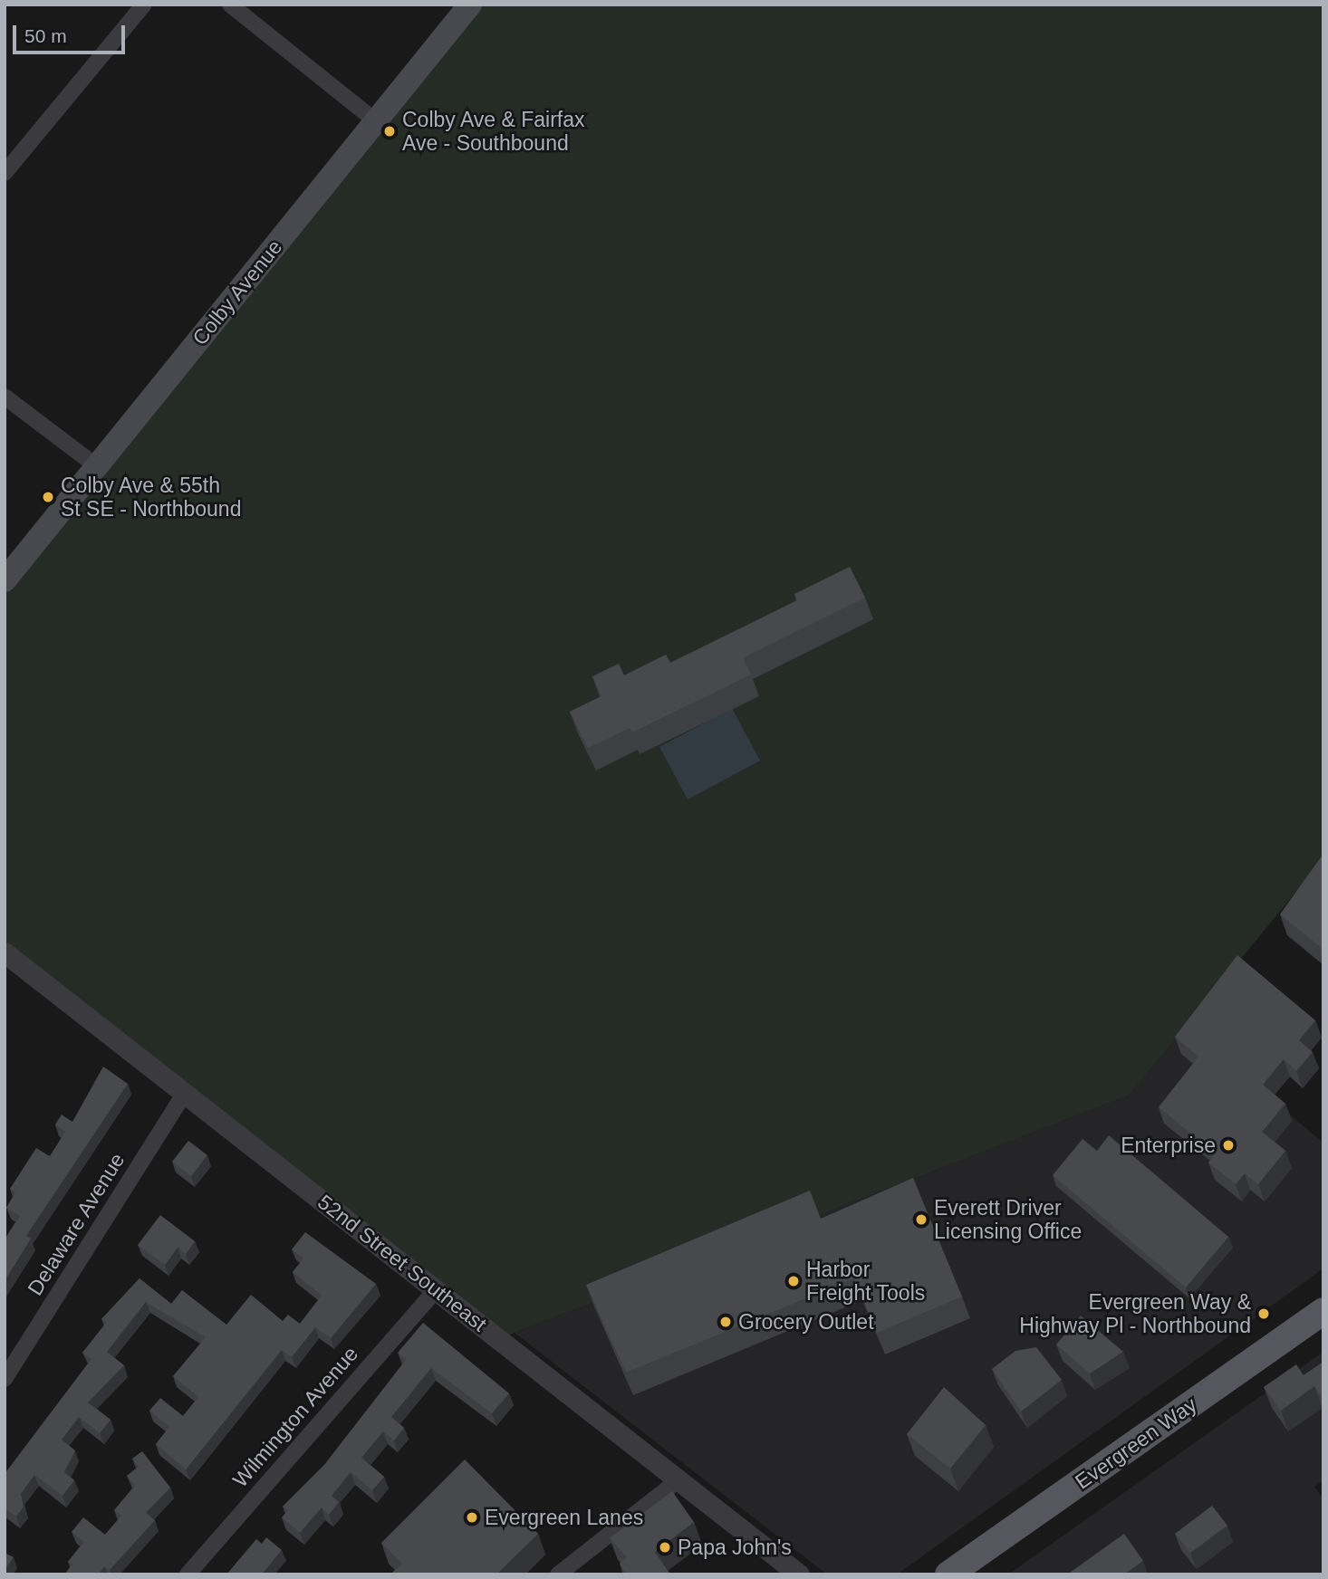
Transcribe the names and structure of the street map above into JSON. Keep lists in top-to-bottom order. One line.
{"streets":{"main road":["Colby Avenue","Evergreen Way"],"street":["Delaware Avenue","52nd Street Southeast","Wilmington Avenue"]},"crossings":[["Delaware Avenue","52nd Street Southeast"],["52nd Street Southeast","Wilmington Avenue"]],"places":["Colby Ave & Fairfax Ave - Southbound","Colby Ave & 55th St SE - Northbound","Enterprise","Everett Driver Licensing Office","Harbor Freight Tools","Evergreen Way & Highway Pl - Northbound","Grocery Outlet","Evergreen Lanes","Papa John's"],"scale_bar":"50 m"}
